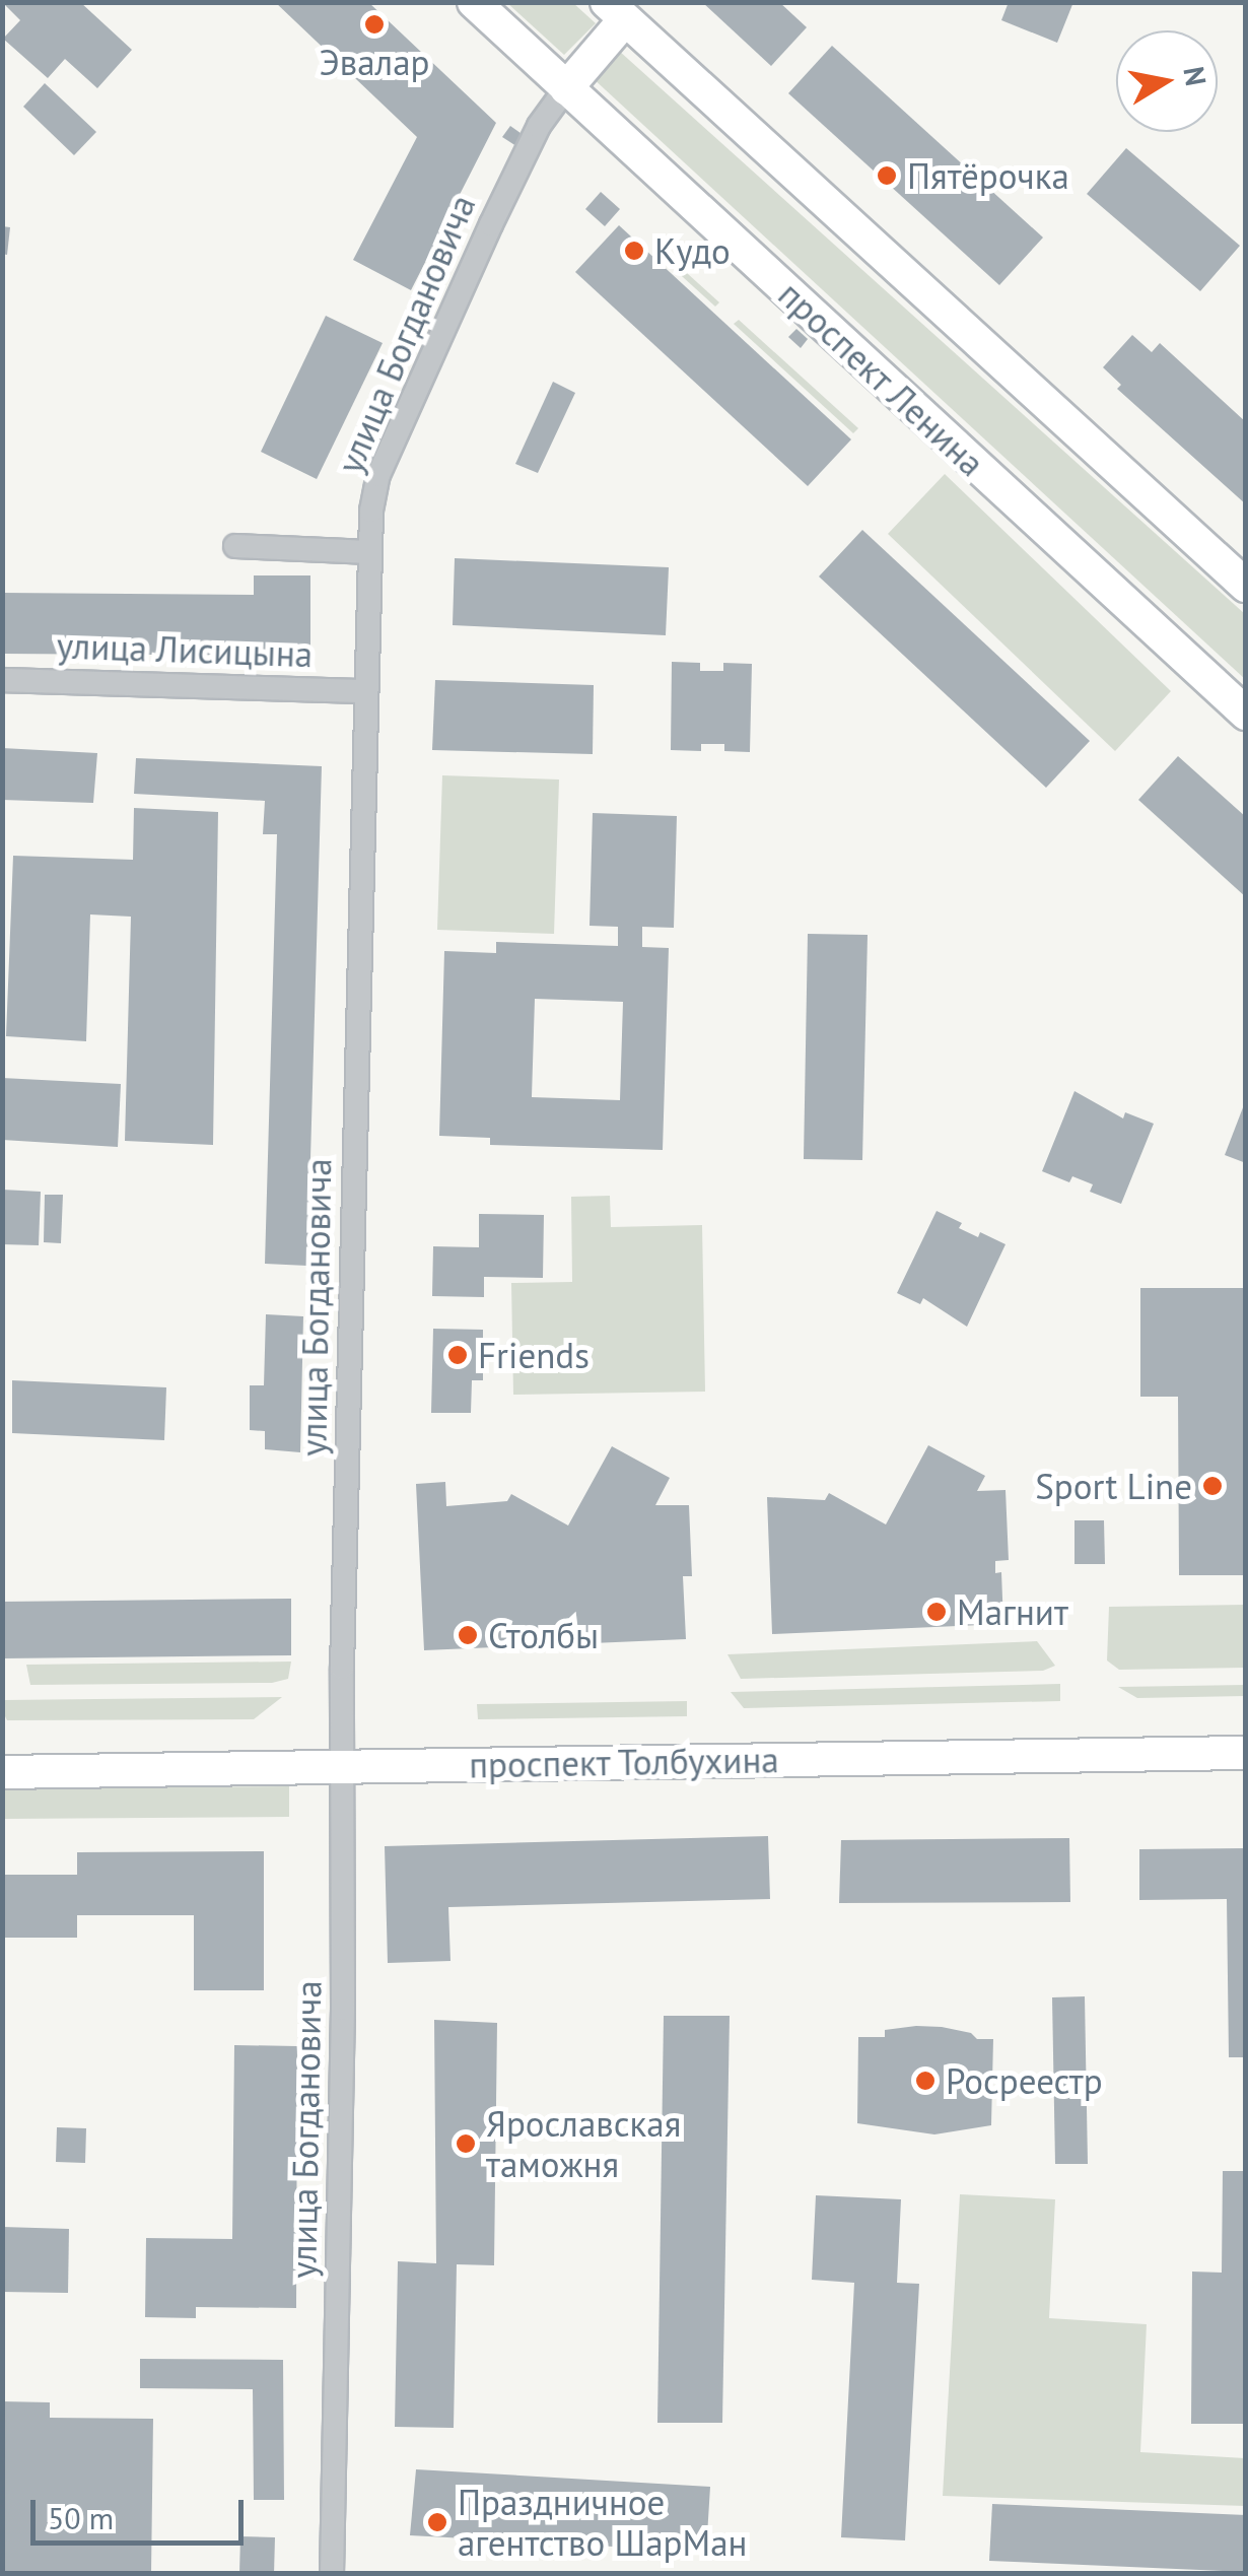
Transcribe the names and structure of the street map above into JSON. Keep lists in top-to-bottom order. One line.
{"streets":{"main road":["проспект Ленина","проспект Толбухина"],"street":["улица Богдановича","улица Лисицына"]},"crossings":[["улица Богдановича","проспект Ленина"],["улица Богдановича","улица Лисицына"],["улица Богдановича","проспект Толбухина"]],"places":["Эвалар","Пятёрочка","Кудо","Friends","Sport Line","Магнит","Столбы","Росреестр","Ярославская таможня","Праздничное агентство ШарМан"],"scale_bar":"50 m","north":"right"}
